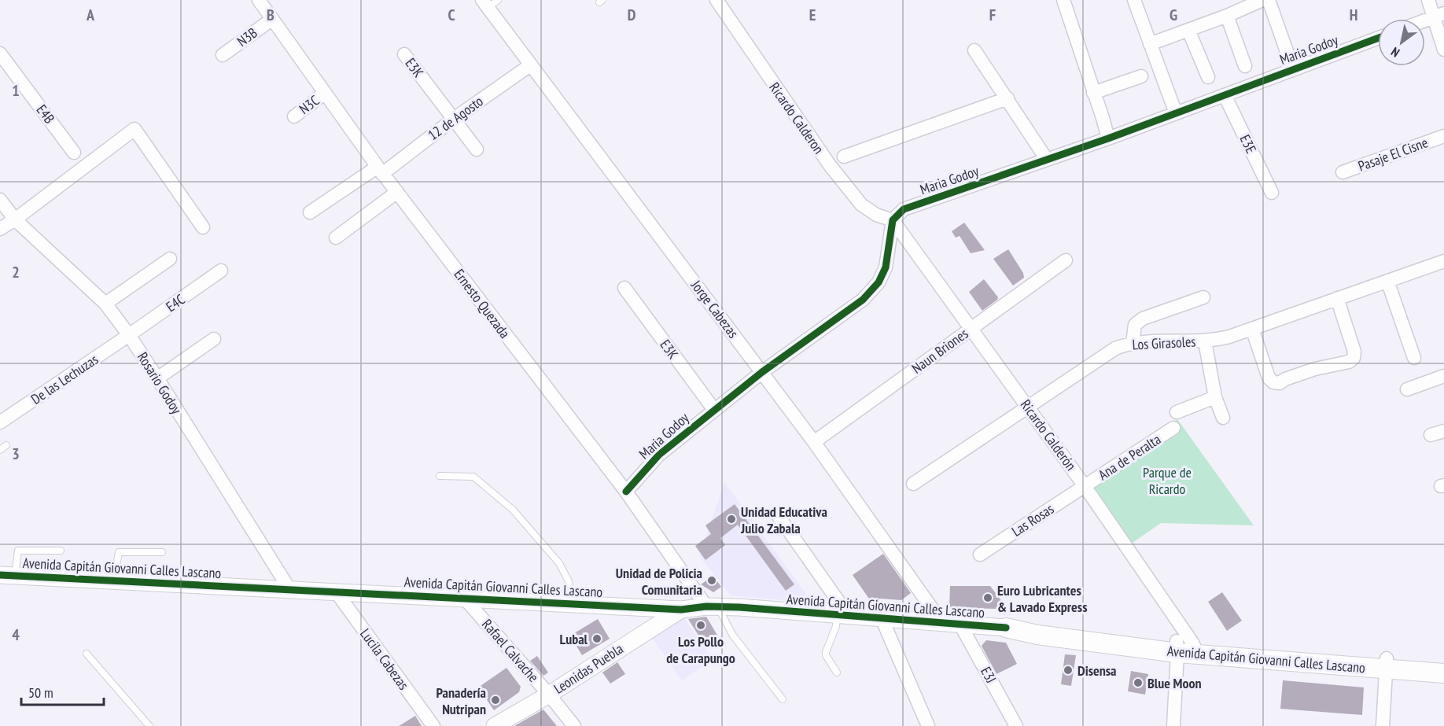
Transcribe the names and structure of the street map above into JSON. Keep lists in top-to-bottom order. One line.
{"streets":{"main road":["Avenida Capitán Giovanni Calles Lascano"],"street":["N3B","Maria Godoy","E3K","N3C","E4B","12 de Agosto","Ricardo Calderon","E3E","Pasaje El Cisne","E4C","Ernesto Quezada","Jorge Cabezas","Los Girasoles","Naun Briones","De las Lechuzas","Rosario Godoy","Ricardo Calderón","Ana de Peralta","Las Rosas","Rafael Calvache","Lucila Cabezas","Leonidas Puebla","E3J"]},"crossings":[["N3B","Ernesto Quezada"],["Maria Godoy","E3K"],["Maria Godoy","Ricardo Calderon"],["Maria Godoy","E3E"],["Maria Godoy","Ernesto Quezada"],["Maria Godoy","Jorge Cabezas"],["Maria Godoy","Ricardo Calderón"],["E3K","12 de Agosto"],["N3C","Ernesto Quezada"],["12 de Agosto","Ernesto Quezada"],["12 de Agosto","Jorge Cabezas"],["Ricardo Calderon","Ricardo Calderón"],["E4C","De las Lechuzas"],["E4C","Rosario Godoy"],["Ernesto Quezada","Avenida Capitán Giovanni Calles Lascano"],["Jorge Cabezas","Naun Briones"],["Jorge Cabezas","Avenida Capitán Giovanni Calles Lascano"],["Los Girasoles","Ricardo Calderón"],["Naun Briones","Ricardo Calderón"],["De las Lechuzas","Rosario Godoy"],["Rosario Godoy","Avenida Capitán Giovanni Calles Lascano"],["Ricardo Calderón","Ana de Peralta"],["Ricardo Calderón","Las Rosas"],["Ricardo Calderón","Avenida Capitán Giovanni Calles Lascano"],["Ana de Peralta","Las Rosas"],["Avenida Capitán Giovanni Calles Lascano","Rafael Calvache"],["Avenida Capitán Giovanni Calles Lascano","Lucila Cabezas"],["Avenida Capitán Giovanni Calles Lascano","Leonidas Puebla"],["Avenida Capitán Giovanni Calles Lascano","E3J"],["Rafael Calvache","Leonidas Puebla"]],"parks":["Parque de Ricardo"],"places":["Unidad Educativa Julio Zabala","Unidad de Policia Comunitaria","Euro Lubricantes & Lavado Express","Los Pollo de Carapungo","Lubal","Disensa","Blue Moon","Panadería Nutripan"],"scale_bar":"50 m","north":"bottom left","grid":{"columns":["A","B","C","D","E","F","G","H"],"rows":["1","2","3","4"]}}
